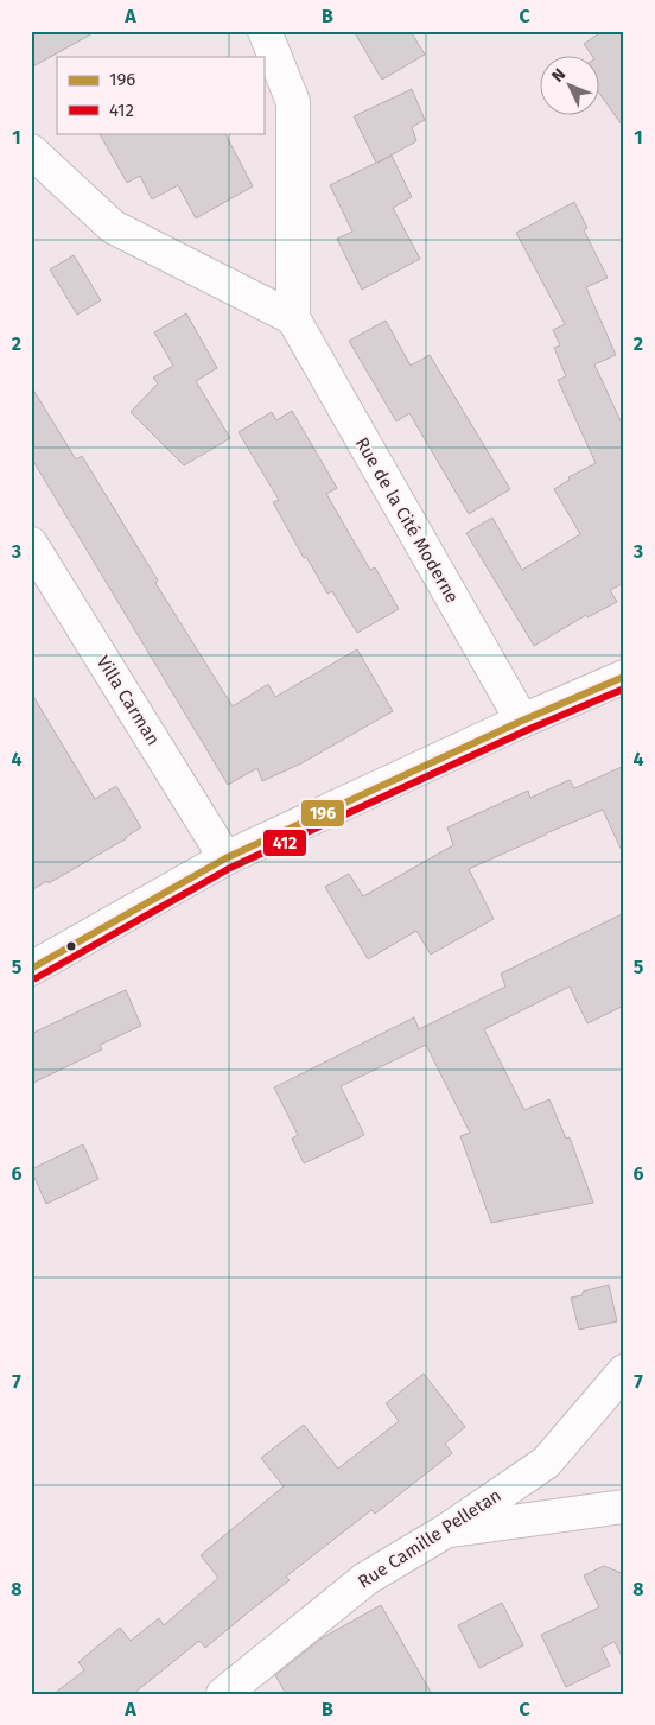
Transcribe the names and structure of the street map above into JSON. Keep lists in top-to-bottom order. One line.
{"streets":{"street":["Rue de la Cité Moderne","Villa Carman","Rue Camille Pelletan"]},"lines":["transit line 196","transit line 412"],"legend":["196","412"],"north":"top left","grid":{"columns":["A","B","C"],"rows":["1","2","3","4","5","6","7","8"]}}
